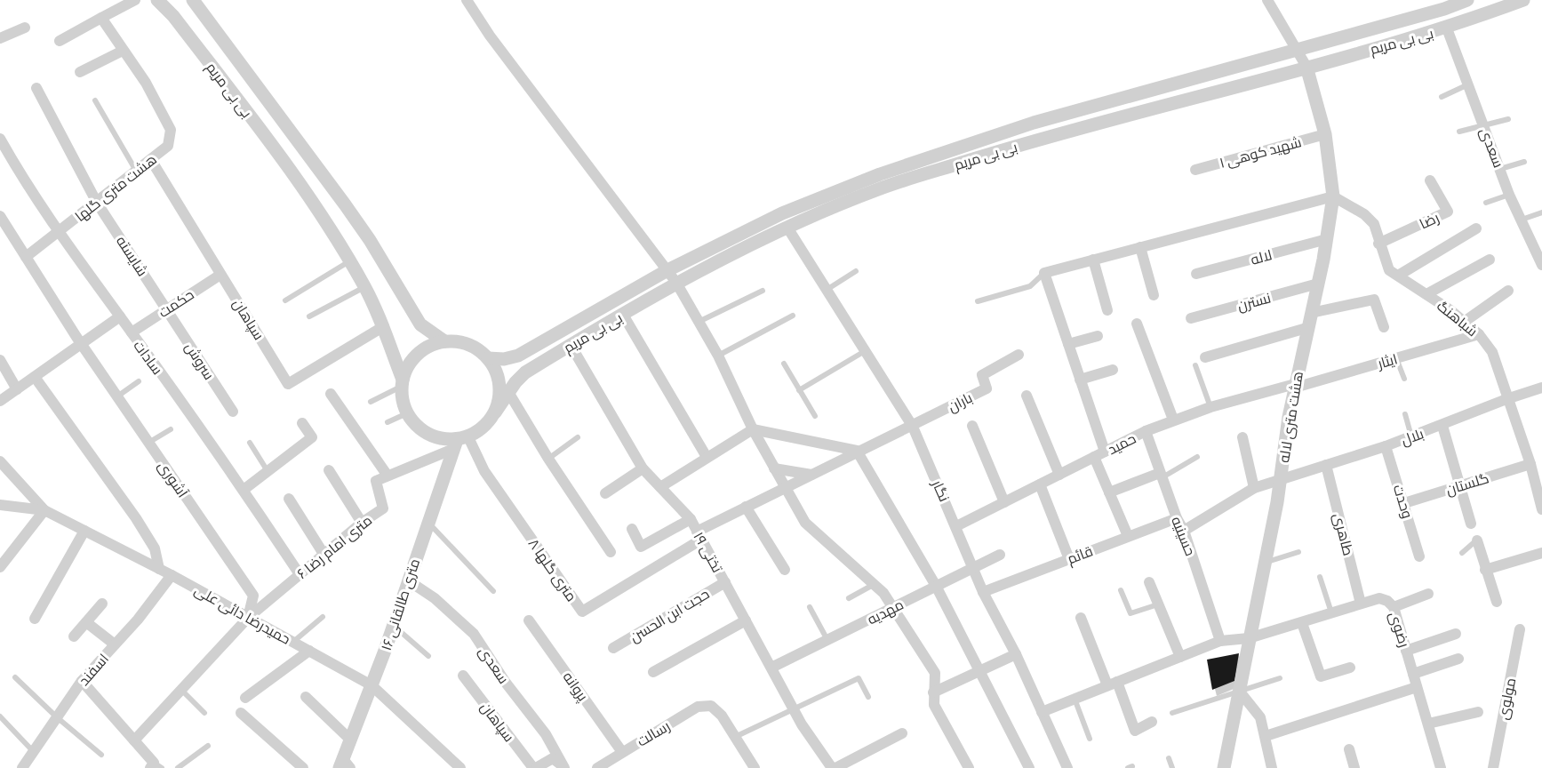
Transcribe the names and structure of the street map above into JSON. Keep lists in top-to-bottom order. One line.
{"streets":{"street":["بی بی مریم","سعدی","شهید کوهی ۱","هشت متری گلها","رضا","شایسته","لاله","نسترن","حکمت","شباهنگ","سپاهان","سادات","سروش","ایثار","باران","هشت متری لاله","بلال","حمید","آشوری","گلستان","نگار","وحدت","طاهری","حسینیه","۶ متری امام رضا","تختی ۱۹","قائم","۸ متری گلها","۱۶ متری طالقانی","مهدیه","حمیدرضا دائی علی","حجت ابن الحسن","رضوی","اسفند","پروانه","مولوی","رسالت"]},"crossings":[["بی بی مریم","سعدی"],["بی بی مریم","سپاهان"],["بی بی مریم","هشت متری لاله"],["بی بی مریم","نگار"],["بی بی مریم","تختی ۱۹"],["بی بی مریم","۸ متری گلها"],["بی بی مریم","۱۶ متری طالقانی"],["سعدی","۱۶ متری طالقانی"],["شهید کوهی ۱","هشت متری لاله"],["هشت متری گلها","شایسته"],["هشت متری گلها","سپاهان"],["هشت متری گلها","سادات"],["هشت متری گلها","آشوری"],["رضا","شباهنگ"],["شایسته","حکمت"],["شایسته","سروش"],["لاله","هشت متری لاله"],["نسترن","هشت متری لاله"],["حکمت","سپاهان"],["حکمت","سادات"],["حکمت","سروش"],["شباهنگ","ایثار"],["شباهنگ","هشت متری لاله"],["شباهنگ","بلال"],["شباهنگ","گلستان"],["سادات","۶ متری امام رضا"],["ایثار","هشت متری لاله"],["ایثار","حمید"],["باران","نگار"],["هشت متری لاله","بلال"],["هشت متری لاله","حمید"],["هشت متری لاله","رضوی"],["بلال","وحدت"],["بلال","طاهری"],["بلال","حسینیه"],["حمید","نگار"],["حمید","حسینیه"],["آشوری","۶ متری امام رضا"],["آشوری","حمیدرضا دائی علی"],["گلستان","وحدت"],["نگار","قائم"],["نگار","مهدیه"],["نگار","رضوی"],["طاهری","رضوی"],["حسینیه","قائم"],["حسینیه","رضوی"],["۶ متری امام رضا","حمیدرضا دائی علی"],["تختی ۱۹","۸ متری گلها"],["تختی ۱۹","مهدیه"],["تختی ۱۹","حجت ابن الحسن"],["۸ متری گلها","۱۶ متری طالقانی"],["۱۶ متری طالقانی","حمیدرضا دائی علی"],["حمیدرضا دائی علی","اسفند"],["پروانه","رسالت"]]}
